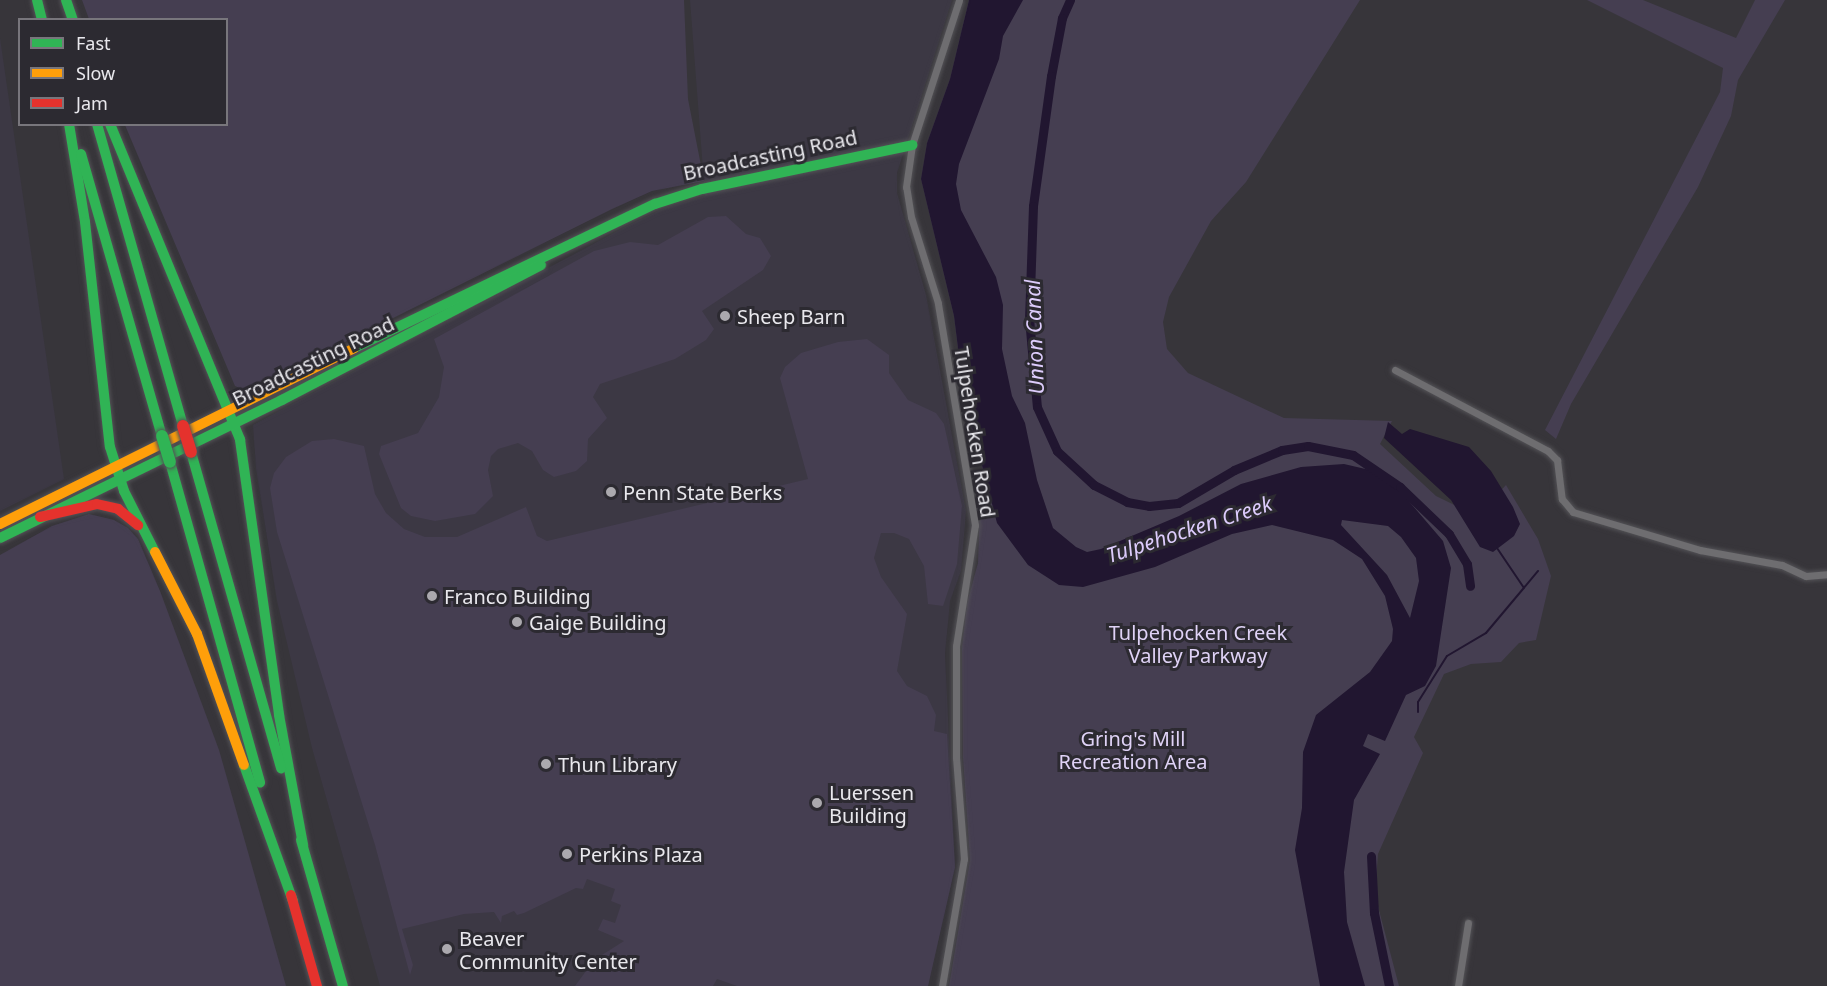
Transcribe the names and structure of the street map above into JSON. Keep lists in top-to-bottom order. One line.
{"streets":{"main road":["Broadcasting Road"],"street":["Tulpehocken Road"]},"crossings":[["Broadcasting Road","Tulpehocken Road"]],"water":["Union Canal","Tulpehocken Creek"],"parks":["Tulpehocken Creek Valley Parkway","Gring's Mill Recreation Area"],"places":["Sheep Barn","Penn State Berks","Franco Building","Gaige Building","Thun Library","Luerssen Building","Perkins Plaza","Beaver Community Center"],"legend":["Fast","Slow","Jam"]}
